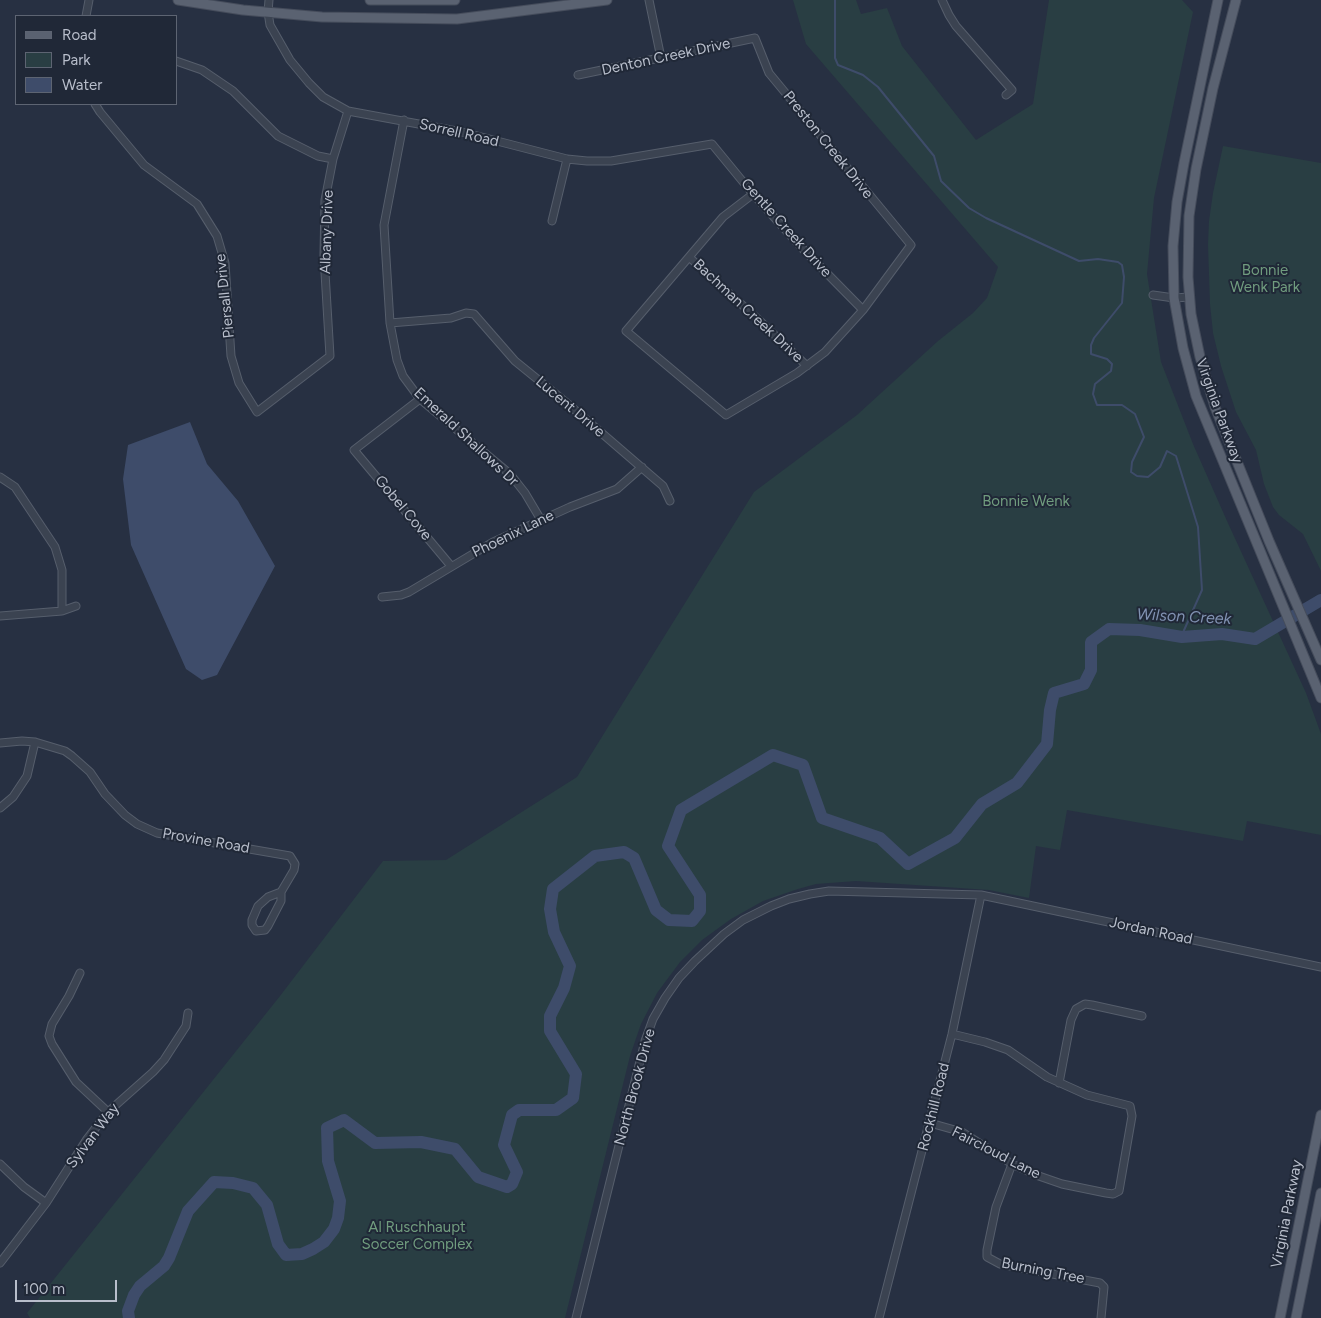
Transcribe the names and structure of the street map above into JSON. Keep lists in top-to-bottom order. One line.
{"streets":{"main road":["Virginia Parkway"],"street":["Denton Creek Drive","Sorrell Road","Preston Creek Drive","Gentle Creek Drive","Albany Drive","Piersall Drive","Bachman Creek Drive","Lucent Drive","Emerald Shallows Dr","Gobel Cove","Phoenix Lane","Provine Road","Jordan Road","North Brook Drive","Rockhill Road","Sylvan Way","Faircloud Lane","Burning Tree"]},"crossings":[["Denton Creek Drive","Preston Creek Drive"],["Sorrell Road","Gentle Creek Drive"],["Sorrell Road","Albany Drive"],["Sorrell Road","Emerald Shallows Dr"],["Preston Creek Drive","Gentle Creek Drive"],["Albany Drive","Piersall Drive"],["Lucent Drive","Emerald Shallows Dr"],["Lucent Drive","Phoenix Lane"],["Emerald Shallows Dr","Gobel Cove"],["Emerald Shallows Dr","Phoenix Lane"],["Gobel Cove","Phoenix Lane"],["Jordan Road","North Brook Drive"],["Jordan Road","Rockhill Road"],["North Brook Drive","Rockhill Road"],["Rockhill Road","Faircloud Lane"],["Faircloud Lane","Burning Tree"]],"water":["Wilson Creek"],"parks":["Bonnie Wenk Park","Bonnie Wenk","Al Ruschhaupt Soccer Complex"],"legend":["Road","Park","Water"],"scale_bar":"100 m"}
